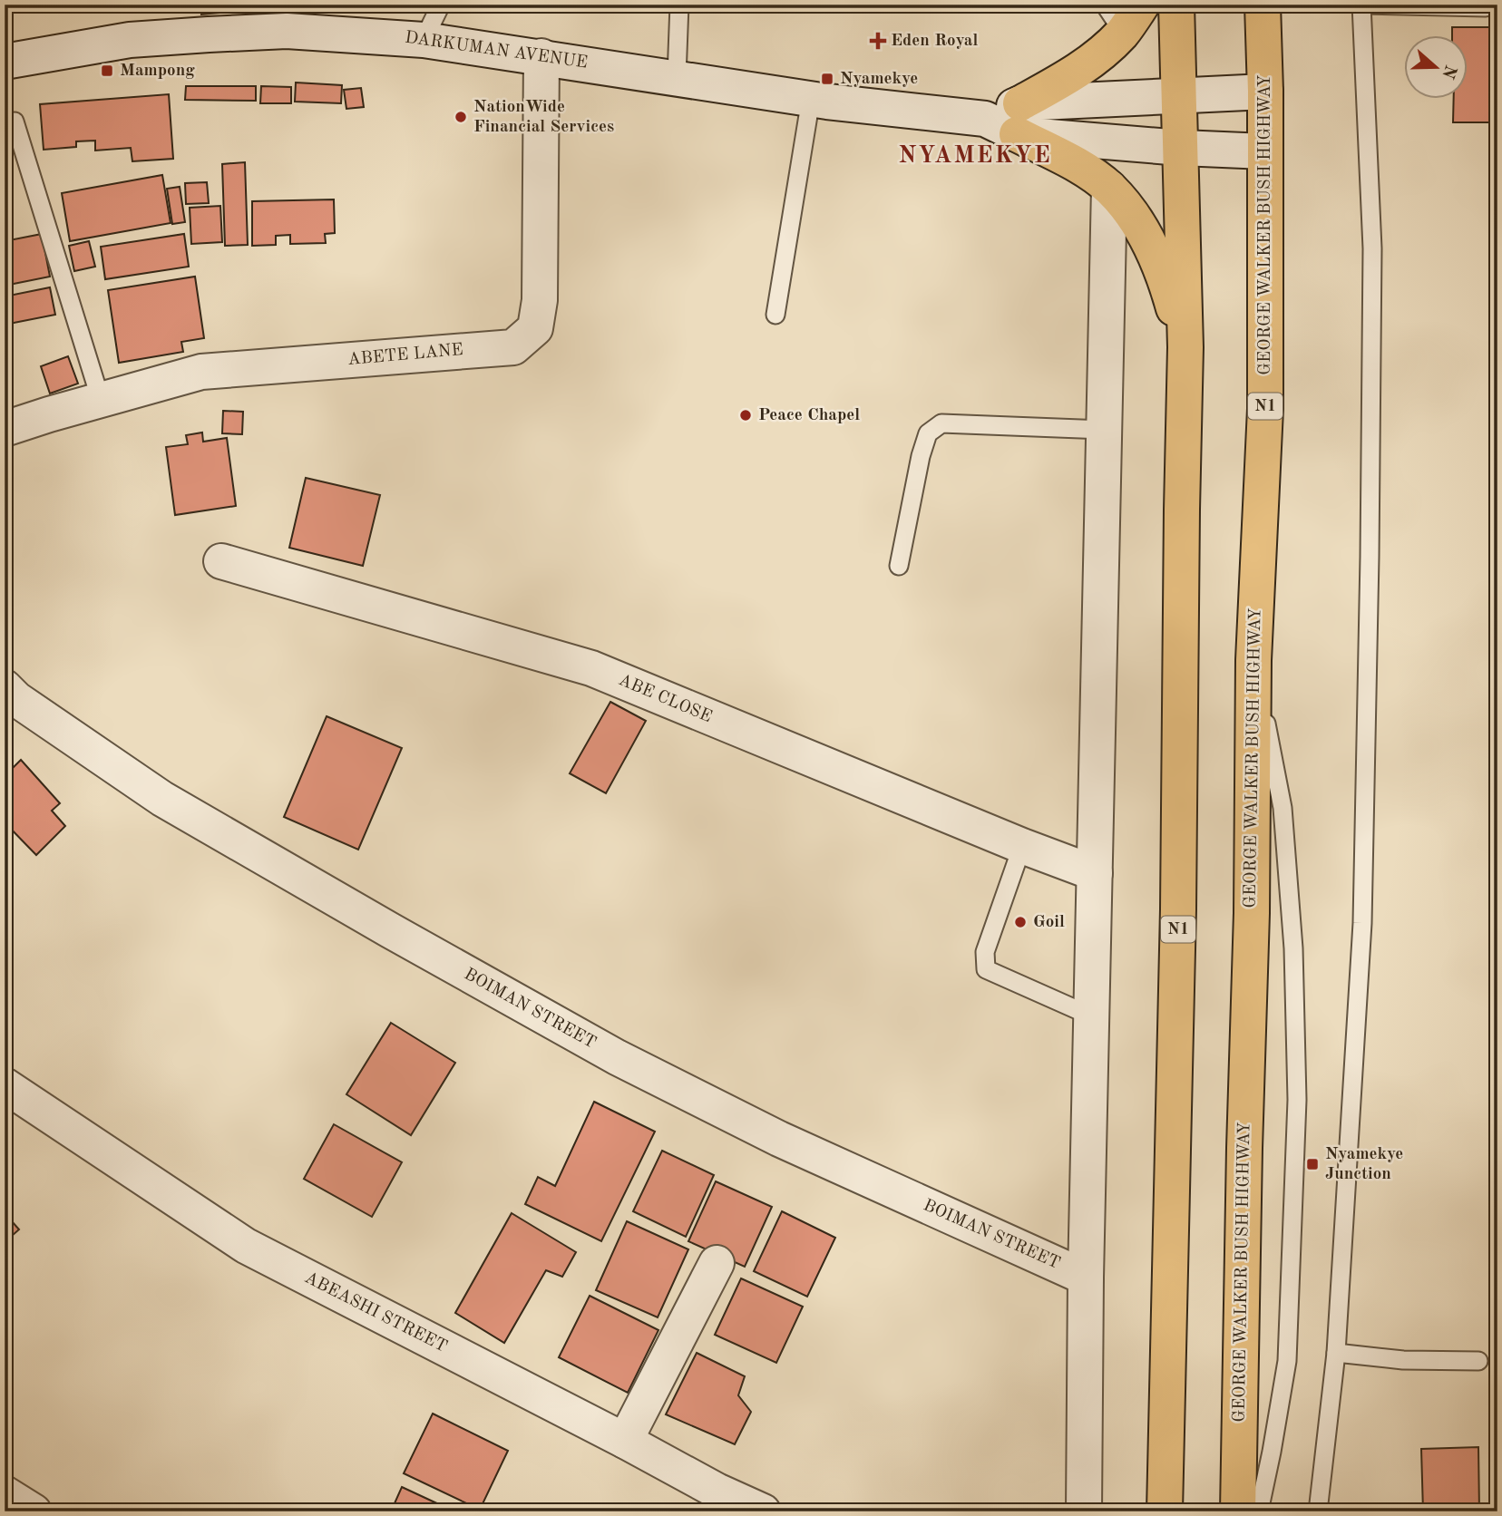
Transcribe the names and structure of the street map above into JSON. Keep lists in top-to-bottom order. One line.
{"streets":{"highway":["GEORGE WALKER BUSH HIGHWAY","N1"],"street":["DARKUMAN AVENUE","ABETE LANE","ABE CLOSE","BOIMAN STREET","ABEASHI STREET"]},"crossings":[["DARKUMAN AVENUE","GEORGE WALKER BUSH HIGHWAY"],["DARKUMAN AVENUE","ABETE LANE"],["DARKUMAN AVENUE","N1"]],"districts":["NYAMEKYE"],"places":{"health":["Eden Royal"],"transit":["Mampong","Nyamekye","Nyamekye Junction"],"other":["NationWide Financial Services","Peace Chapel","Goil"]},"north":"right"}
